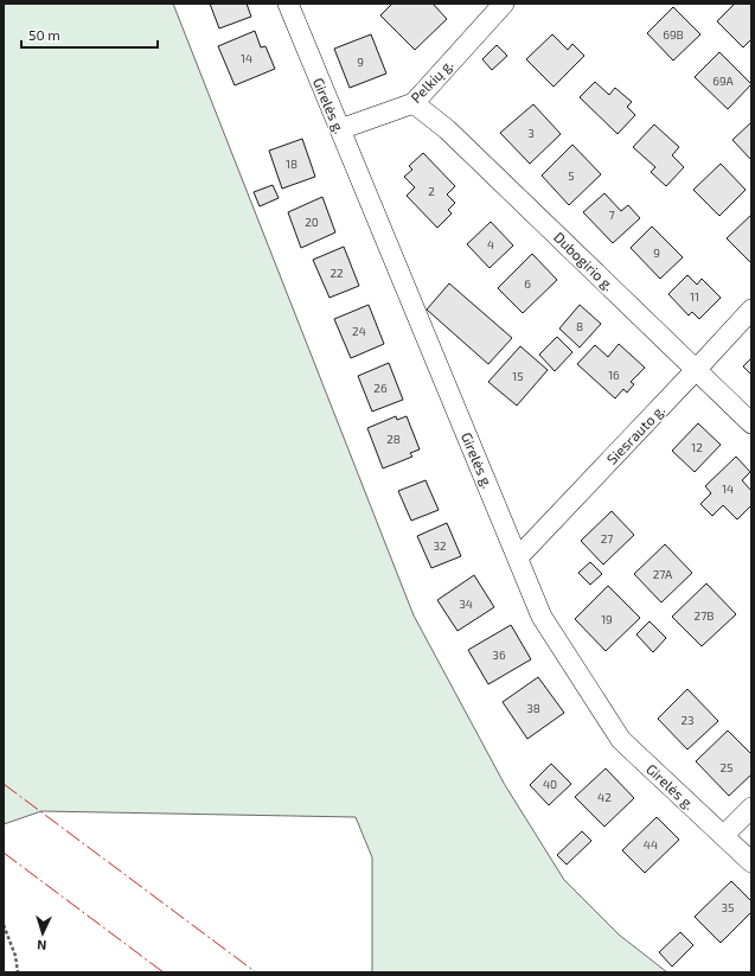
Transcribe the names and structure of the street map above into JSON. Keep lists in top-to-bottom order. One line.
{"streets":{"street":["Pelkių g.","Girelės g.","Dubogirio g.","Siesrauto g."]},"crossings":[["Pelkių g.","Girelės g."],["Pelkių g.","Dubogirio g."],["Girelės g.","Siesrauto g."],["Dubogirio g.","Siesrauto g."]],"house_numbers":["69B","14","9","69A","3","18","5","2","7","20","4","9","22","6","11","8","24","16","15","26","28","12","14","27","32","27A","34","27B","19","36","38","23","25","40","42","44","35"],"scale_bar":"50 m","north":"bottom"}
